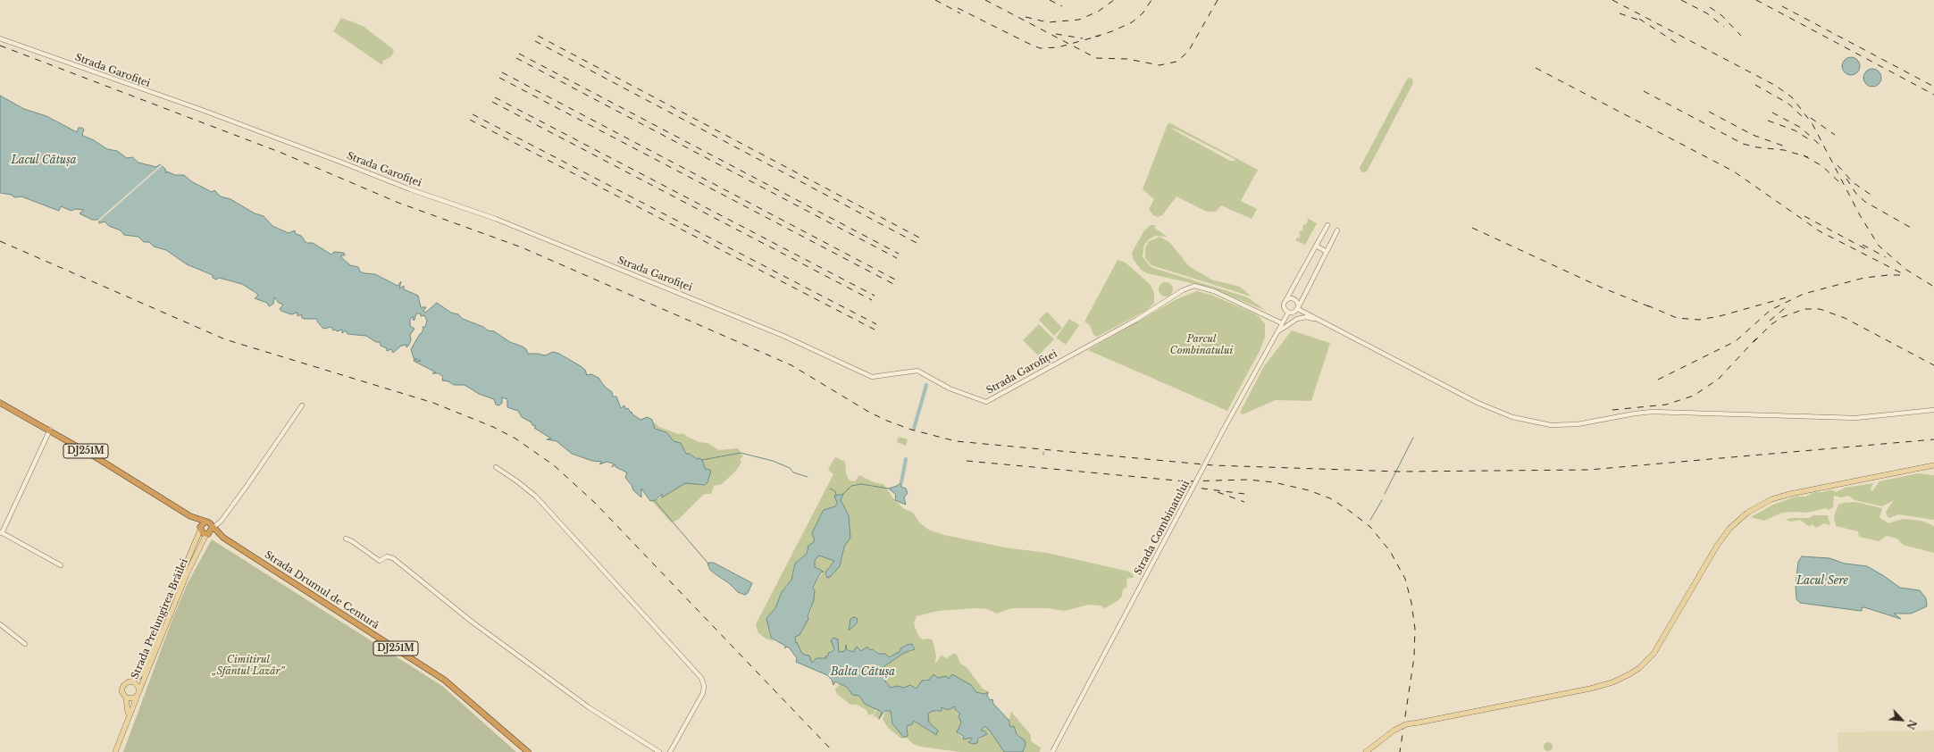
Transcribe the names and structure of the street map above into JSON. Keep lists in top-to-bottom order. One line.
{"streets":{"highway":["DJ251M","Strada Drumul de Centură"],"main road":["Strada Prelungirea Brăilei"],"street":["Strada Garofiței","Strada Combinatului"]},"crossings":[["Strada Garofiței","Strada Combinatului"]],"water":["Lacul Cătușa","Lacul Sere","Balta Cătușa"],"parks":["Parcul Combinatului","Cimitirul „Sfântul Lazăr”"],"north":"bottom right"}
